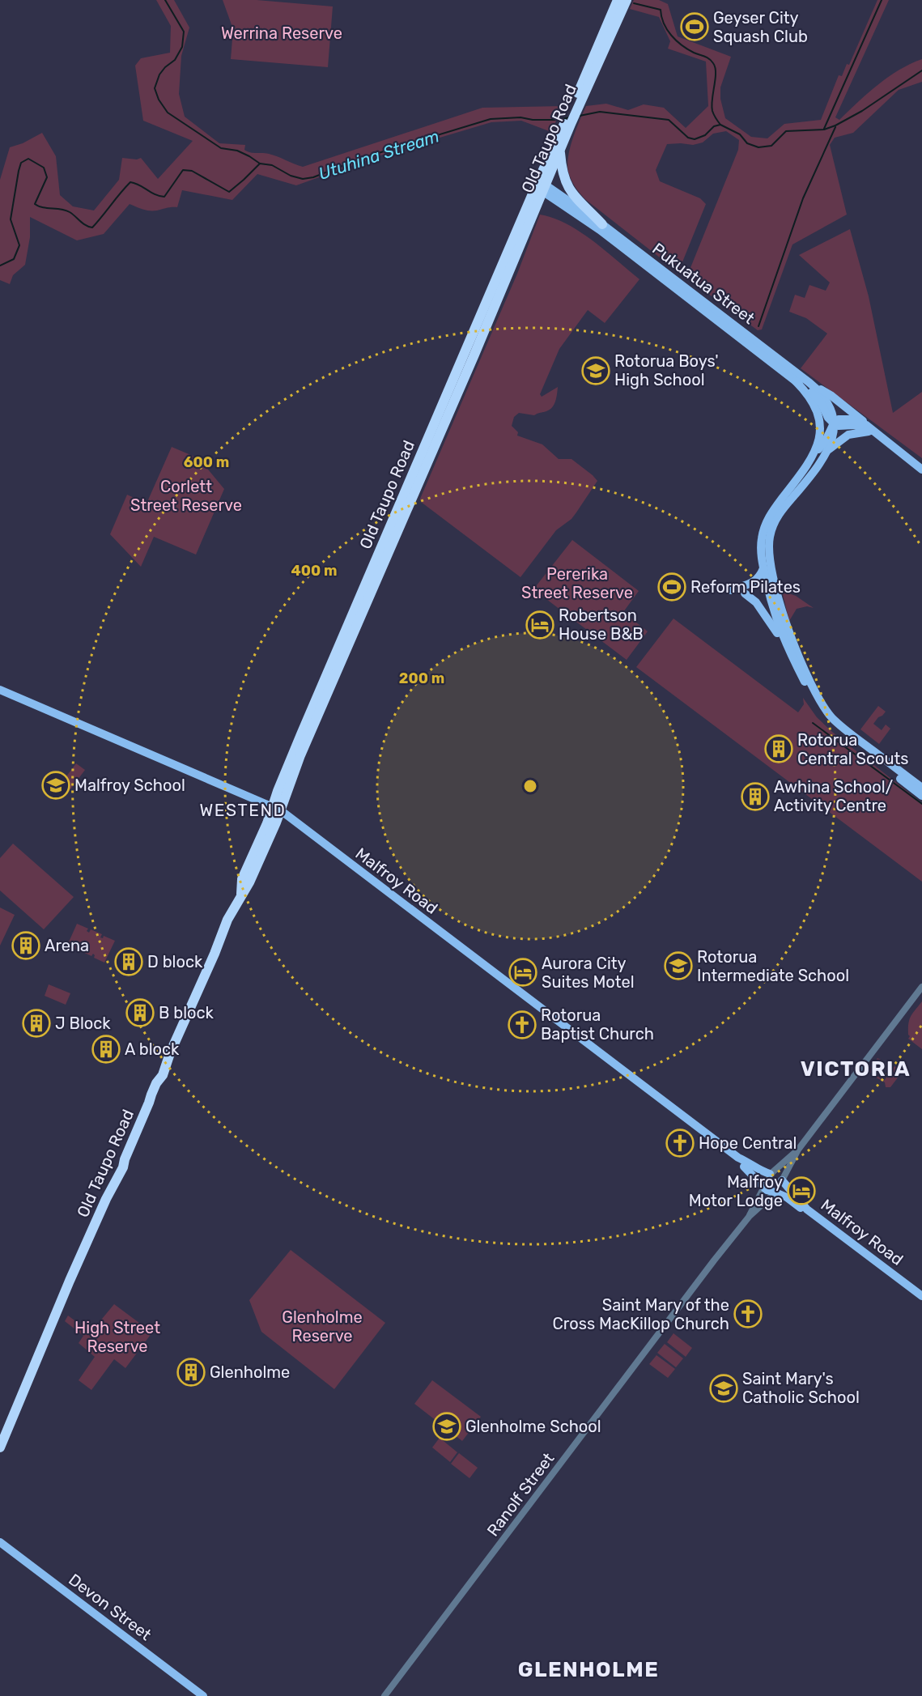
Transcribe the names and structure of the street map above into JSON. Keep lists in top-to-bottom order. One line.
{"streets":{"highway":["Old Taupo Road"],"main road":["Pukuatua Street","Malfroy Road","Devon Street"],"street":["Ranolf Street"]},"crossings":[["Old Taupo Road","Pukuatua Street"],["Old Taupo Road","Malfroy Road"],["Malfroy Road","Ranolf Street"]],"districts":["WESTEND","VICTORIA","GLENHOLME"],"water":["Utuhina Stream"],"parks":["Werrina Reserve","Corlett Street Reserve","Pererika Street Reserve","Glenholme Reserve","High Street Reserve"],"places":{"sports":["Geyser City Squash Club","Reform Pilates"],"school or university":["Rotorua Boys' High School","Malfroy School","Rotorua Intermediate School","Saint Mary's Catholic School","Glenholme School"],"hotel":["Robertson House B&B","Aurora City Suites Motel","Malfroy Motor Lodge"],"building":["Rotorua Central Scouts","Awhina School/ Activity Centre","Arena","D block","B block","J Block","A block","Glenholme"],"church":["Rotorua Baptist Church","Hope Central","Saint Mary of the Cross MacKillop Church"]},"rings":["600 m","400 m","200 m"]}
